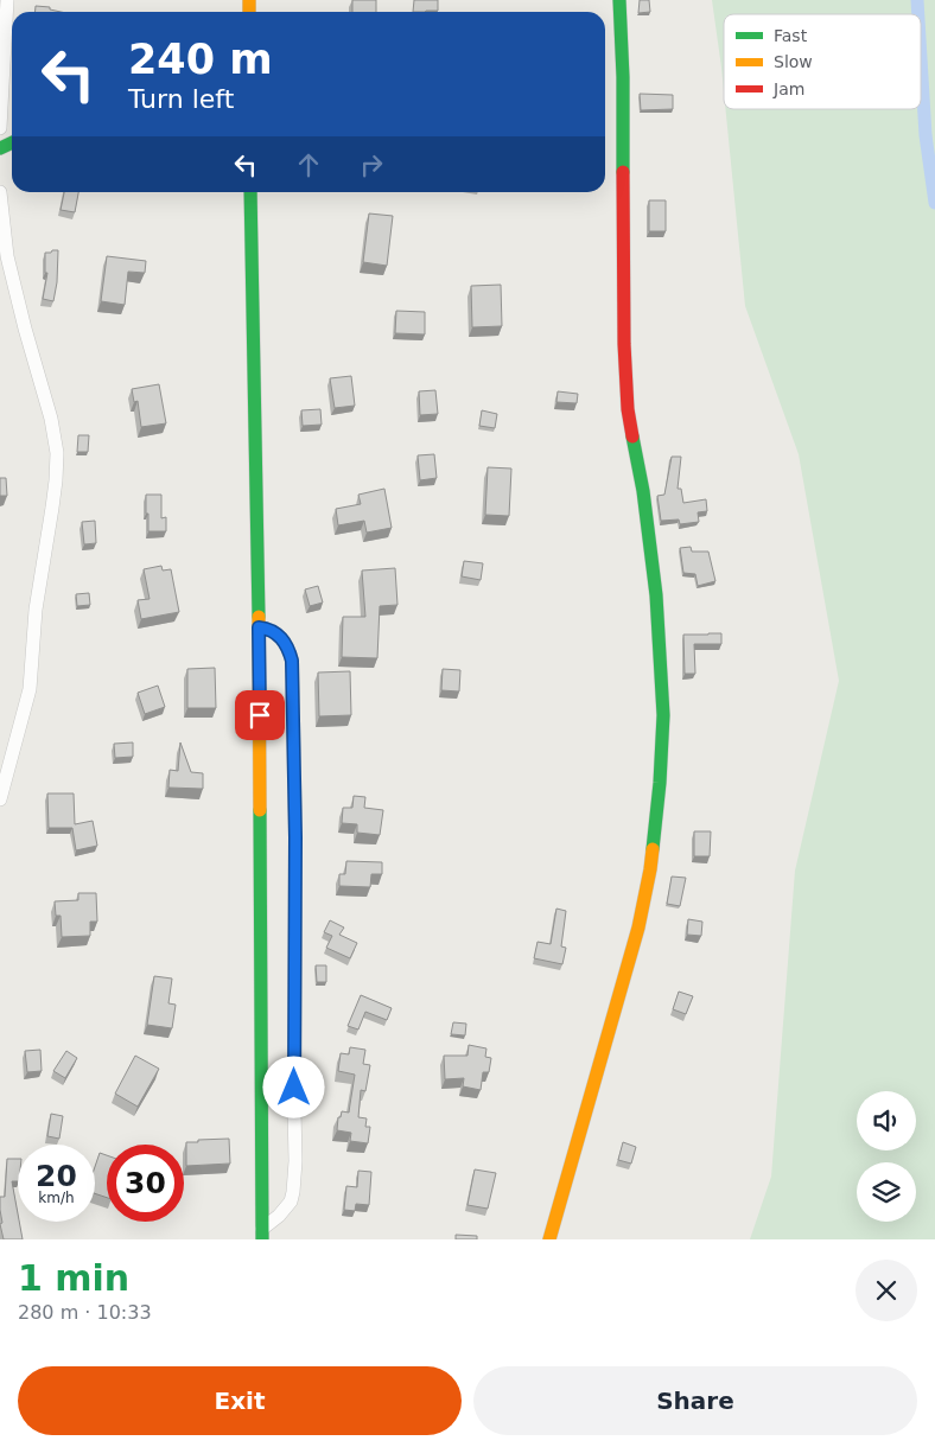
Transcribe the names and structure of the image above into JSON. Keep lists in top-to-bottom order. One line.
{"legend":["Fast","Slow","Jam"],"page":{"turn":["240 m","Turn left"],"speed":"20 km/h","limit":"30","heading":["1 min","280 m · 10:33"],"buttons":["Exit","Share"]}}
